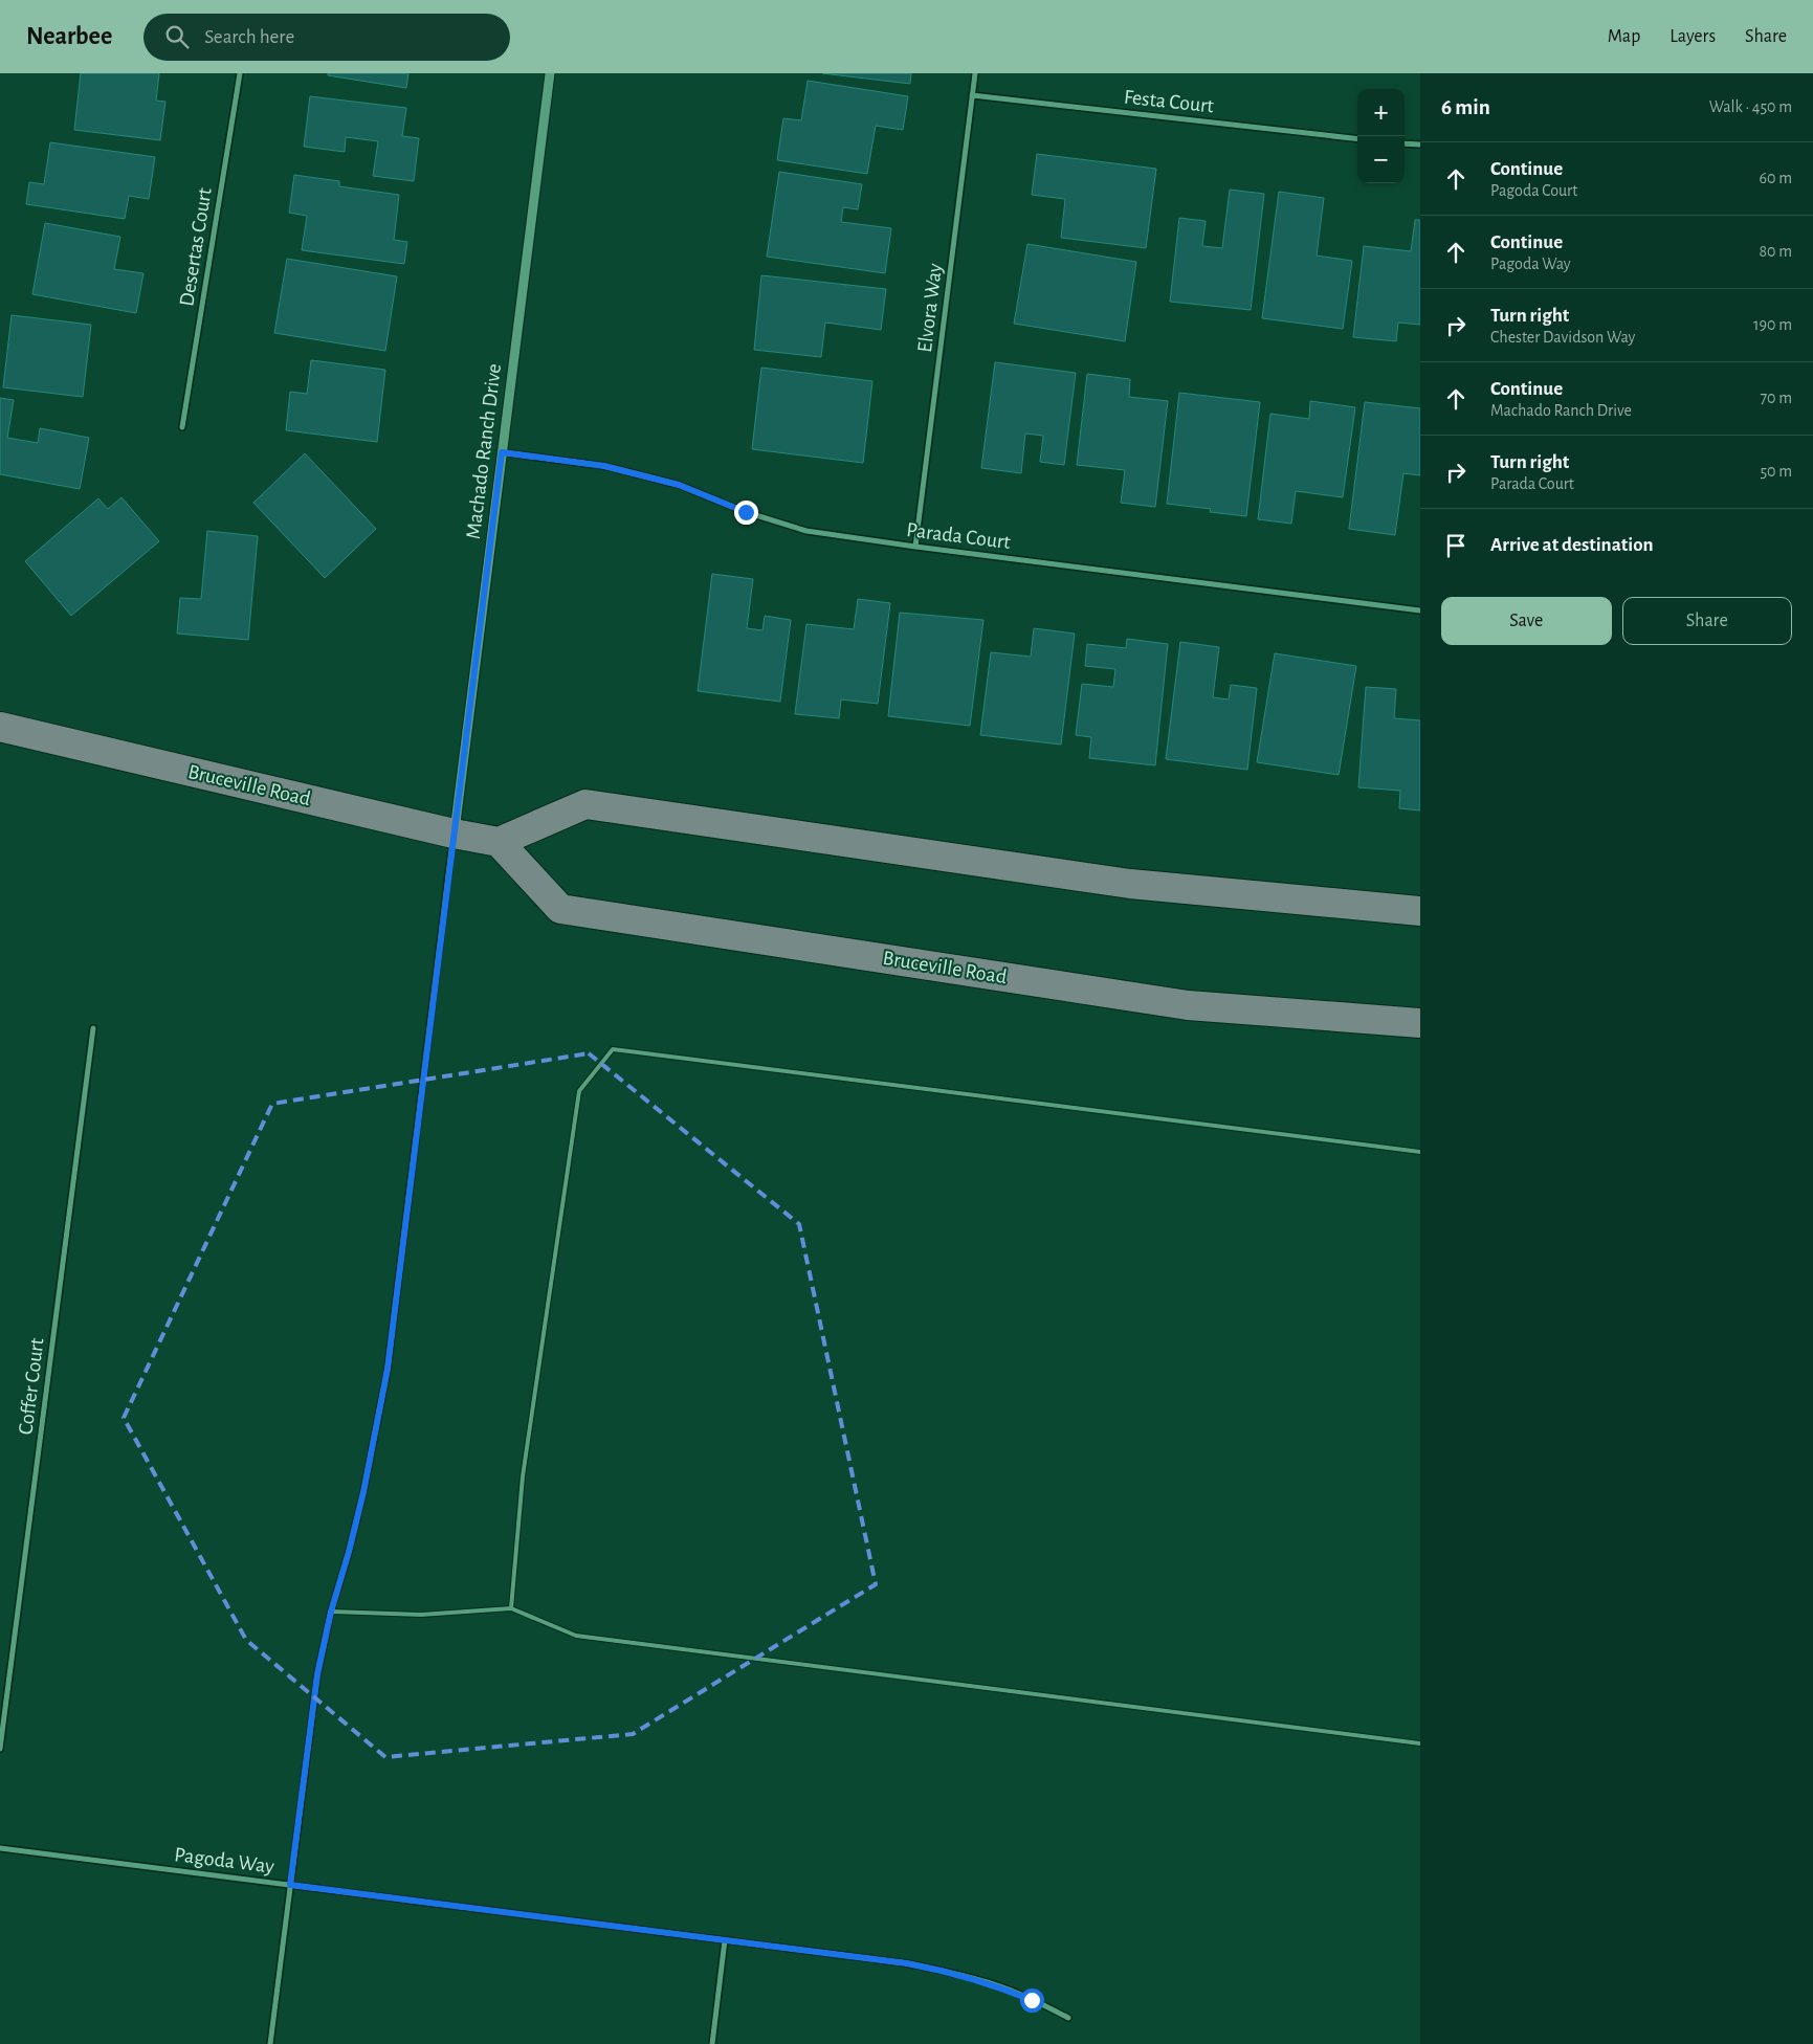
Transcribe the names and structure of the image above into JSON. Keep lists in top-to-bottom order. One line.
{"streets":{"main road":["Bruceville Road"],"street":["Festa Court","Desertas Court","Elvora Way","Machado Ranch Drive","Parada Court","Coffer Court","Pagoda Way"]},"crossings":[["Festa Court","Elvora Way"],["Elvora Way","Parada Court"],["Machado Ranch Drive","Parada Court"],["Machado Ranch Drive","Bruceville Road"]],"page":{"header":"Nearbee","search":"Search here","nav":["Map","Layers","Share"],"heading":["6 min","Walk · 450 m"],"map_buttons":["+","−"],"list":[["Continue","Pagoda Court","60 m"],["Continue","Pagoda Way","80 m"],["Turn right","Chester Davidson Way","190 m"],["Continue","Machado Ranch Drive","70 m"],["Turn right","Parada Court","50 m"],"Arrive at destination"],"buttons":["Save","Share"]}}
